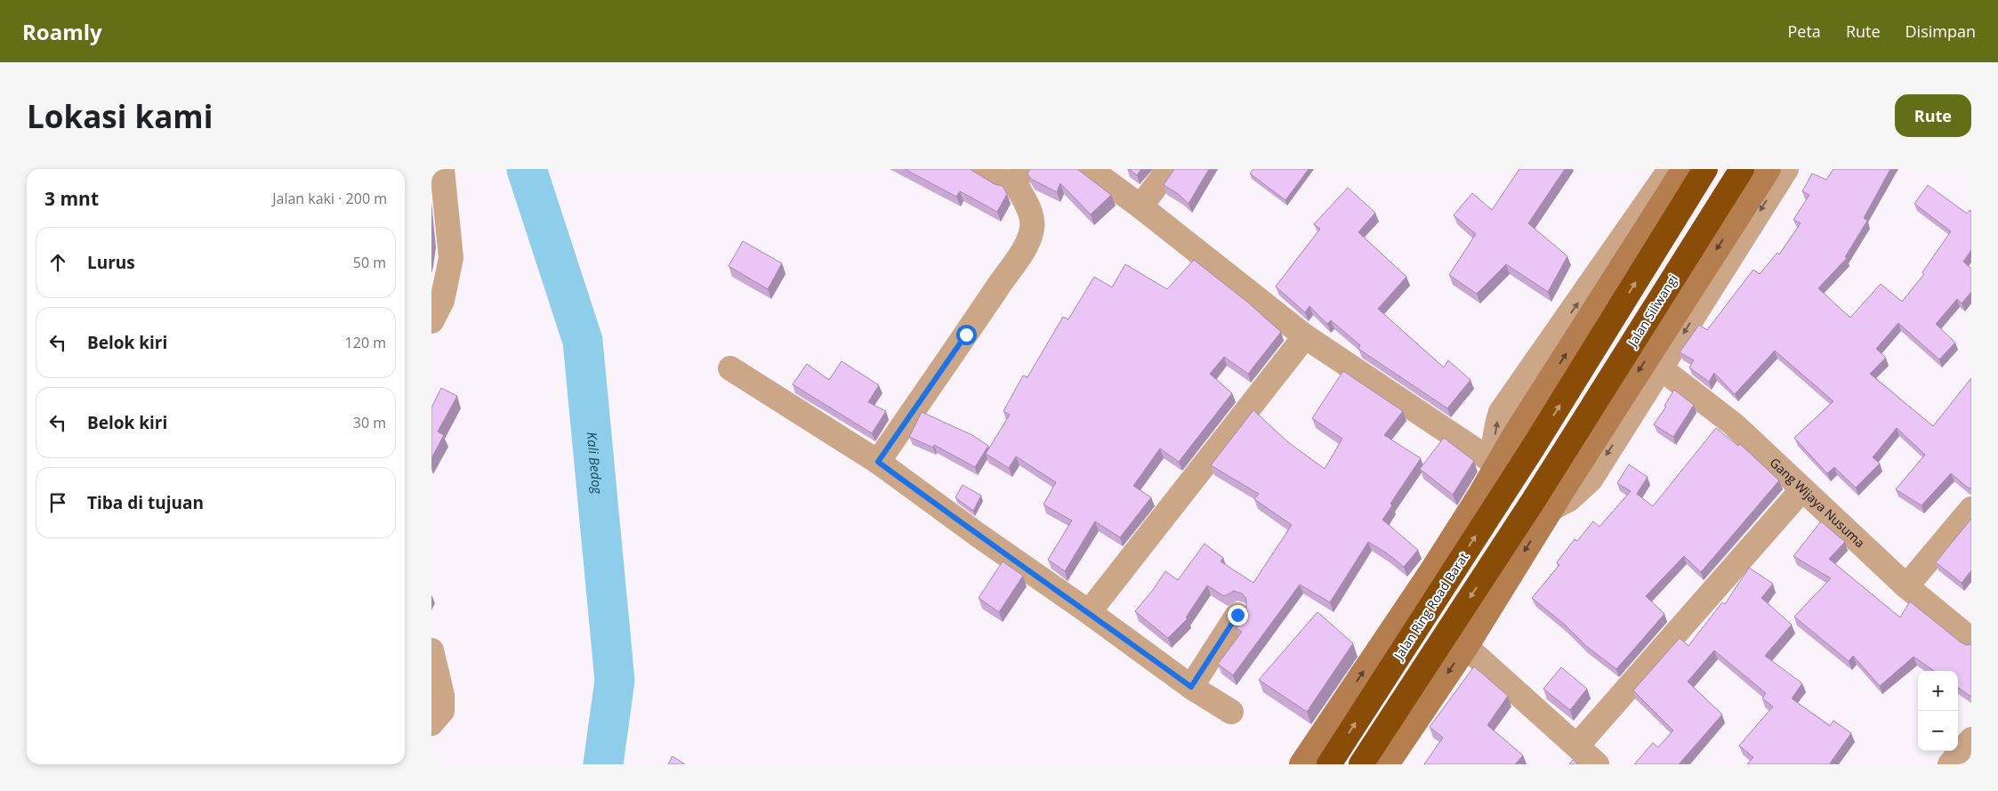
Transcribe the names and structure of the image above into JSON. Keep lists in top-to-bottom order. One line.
{"streets":{"highway":["Jalan Siliwangi","Jalan Ring Road Barat"],"street":["Gang Wijaya Nusuma"]},"water":["Kali Bedog"],"page":{"header":"Roamly","nav":["Peta","Rute","Disimpan"],"buttons":"Rute","title":"Lokasi kami","heading":["3 mnt","Jalan kaki · 200 m"],"list":[["Lurus","50 m"],["Belok kiri","120 m"],["Belok kiri","30 m"],"Tiba di tujuan"],"map_buttons":["+","−"]}}
